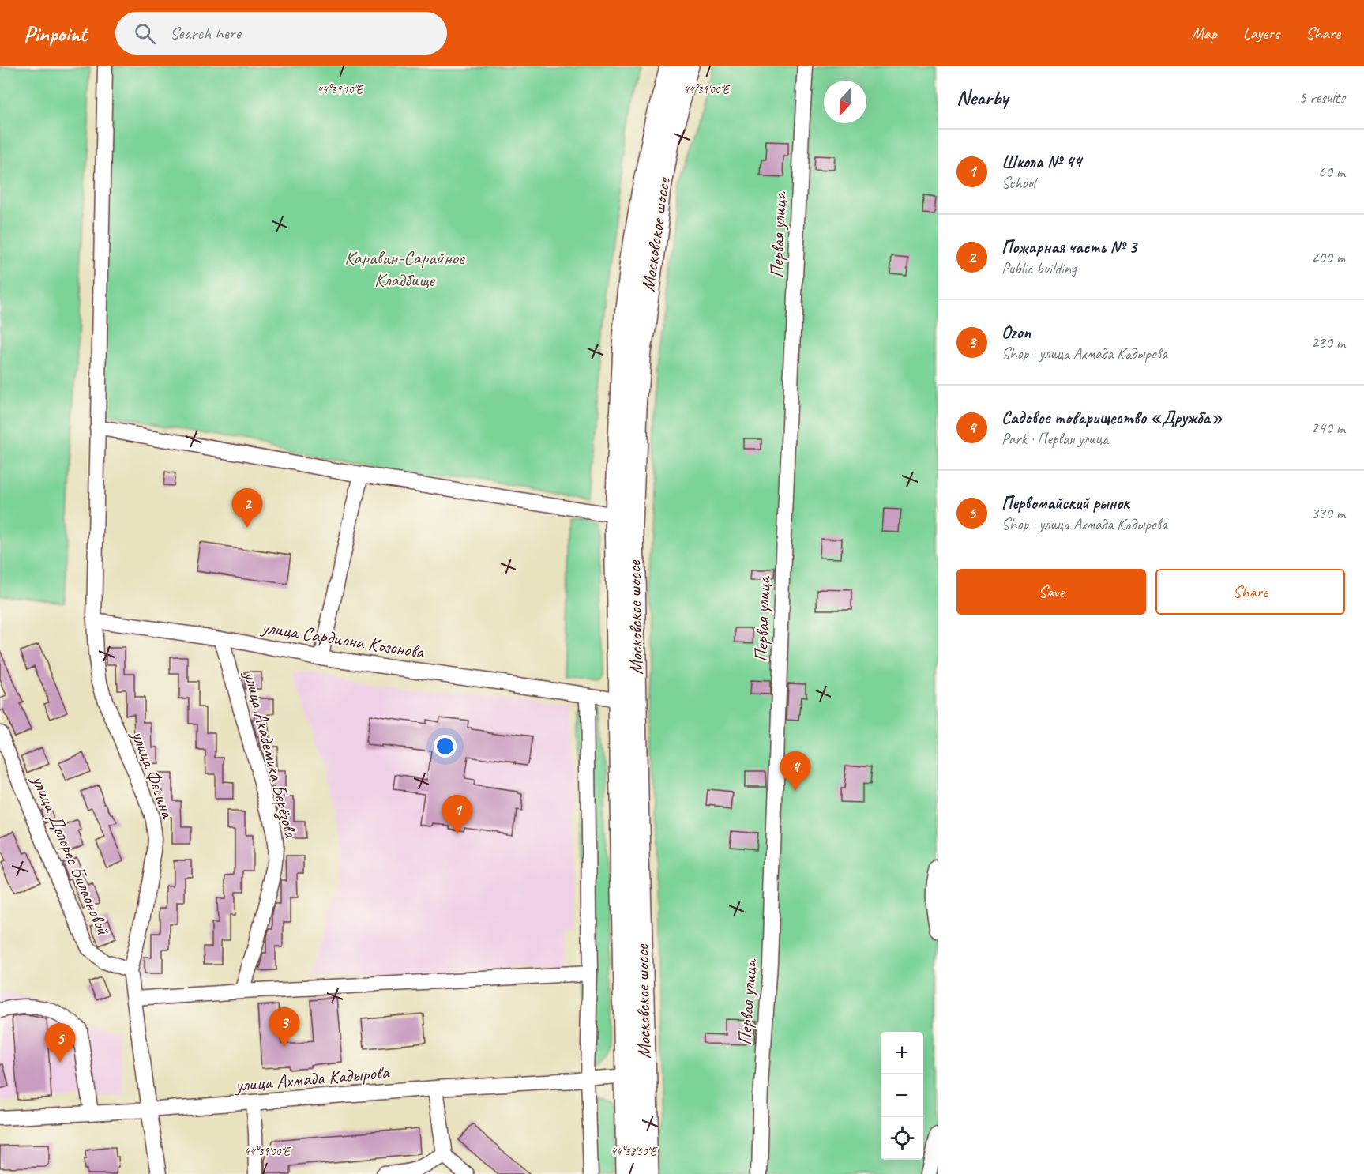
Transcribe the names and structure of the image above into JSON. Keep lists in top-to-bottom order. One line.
{"streets":{"highway":["Московское шоссе"],"street":["Первая улица","улица Сардиона Козонова","улица Академика Берёзова","улица Фесина","улица Долорес Билаоновой","улица Ахмада Кадырова"]},"crossings":[["Московское шоссе","улица Сардиона Козонова"],["Московское шоссе","улица Ахмада Кадырова"],["улица Сардиона Козонова","улица Академика Берёзова"],["улица Сардиона Козонова","улица Фесина"],["улица Фесина","улица Долорес Билаоновой"],["улица Фесина","улица Ахмада Кадырова"]],"parks":["Караван-Сарайное Кладбище"],"north":"bottom","page":{"header":"Pinpoint","search":"Search here","nav":["Map","Layers","Share"],"heading":["Nearby","5 results"],"list":[{"mark":"1","name":"Школа № 44","note":"School","value":"60 m"},{"mark":"2","name":"Пожарная часть № 3","note":"Public building","value":"200 m"},{"mark":"3","name":"Ozon","note":"Shop · улица Ахмада Кадырова","value":"230 m"},{"mark":"4","name":"Садовое товарищество «Дружба»","note":"Park · Первая улица","value":"240 m"},{"mark":"5","name":"Первомайский рынок","note":"Shop · улица Ахмада Кадырова","value":"330 m"}],"pins":["2","4","1","3","5"],"buttons":["Save","Share"],"map_buttons":["+","−"]},"coordinates":["44°39'10\"E","44°39'00\"E","44°38'50\"E"]}
